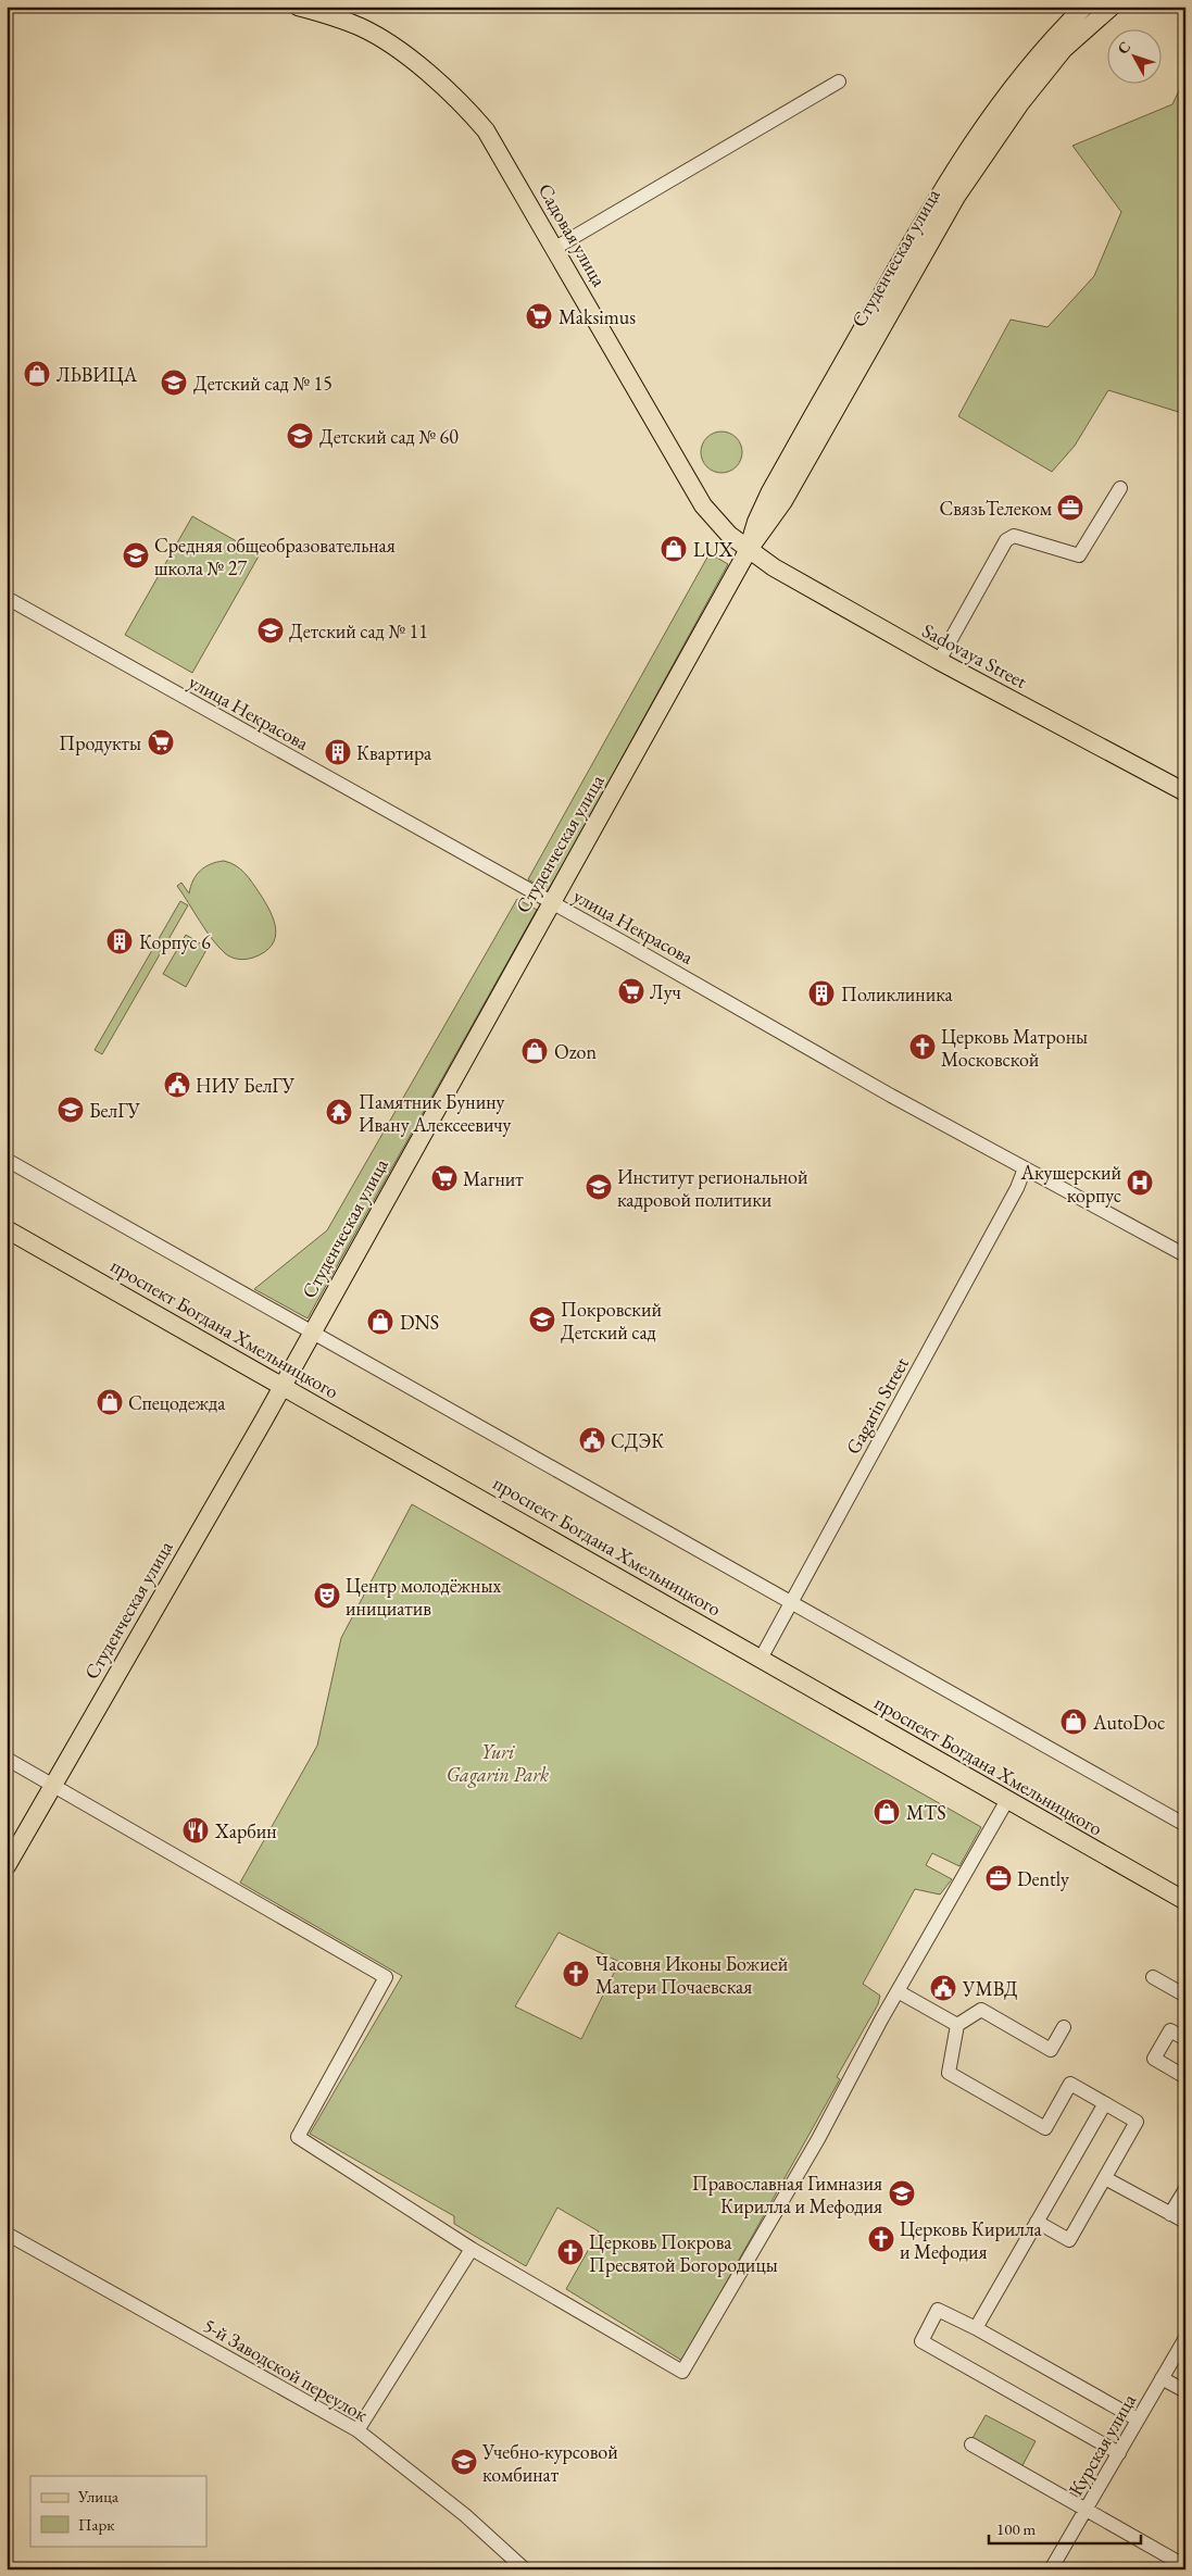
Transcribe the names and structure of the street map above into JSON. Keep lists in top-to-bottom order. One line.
{"streets":{"main road":["Садовая улица","Студенческая улица","Sadovaya Street","проспект Богдана Хмельницкого"],"street":["улица Некрасова","Gagarin Street","5-й Заводской переулок","Курская улица"]},"crossings":[["Садовая улица","Студенческая улица"],["Садовая улица","Sadovaya Street"],["Студенческая улица","Sadovaya Street"],["Студенческая улица","улица Некрасова"],["Студенческая улица","проспект Богдана Хмельницкого"],["улица Некрасова","Gagarin Street"],["проспект Богдана Хмельницкого","Gagarin Street"]],"parks":["Yuri Gagarin Park"],"places":{"supermarket":["Maksimus","Продукты","Луч","Магнит"],"shop":["ЛЬВИЦА","LUX","Ozon","DNS","Спецодежда","AutoDoc","MTS"],"school or university":["Детский сад № 15","Детский сад № 60","Средняя общеобразовательная школа № 27","Детский сад № 11","БелГУ","Институт региональной кадровой политики","Покровский Детский сад","Православная Гимназия Кирилла и Мефодия","Учебно-курсовой комбинат"],"office":["СвязьТелеком","Dently"],"building":["Квартира","Корпус 6","Поликлиника"],"church":["Церковь Матроны Московской","Часовня Иконы Божией Матери Почаевская","Церковь Кирилла и Мефодия","Церковь Покрова Пресвятой Богородицы"],"public building":["НИУ БелГУ","СДЭК","УМВД"],"temple":["Памятник Бунину Ивану Алексеевичу"],"hospital":["Акушерский корпус"],"theatre":["Центр молодёжных инициатив"],"restaurant":["Харбин"]},"legend":["Улица","Парк"],"scale_bar":"100 m","north":"top left"}
